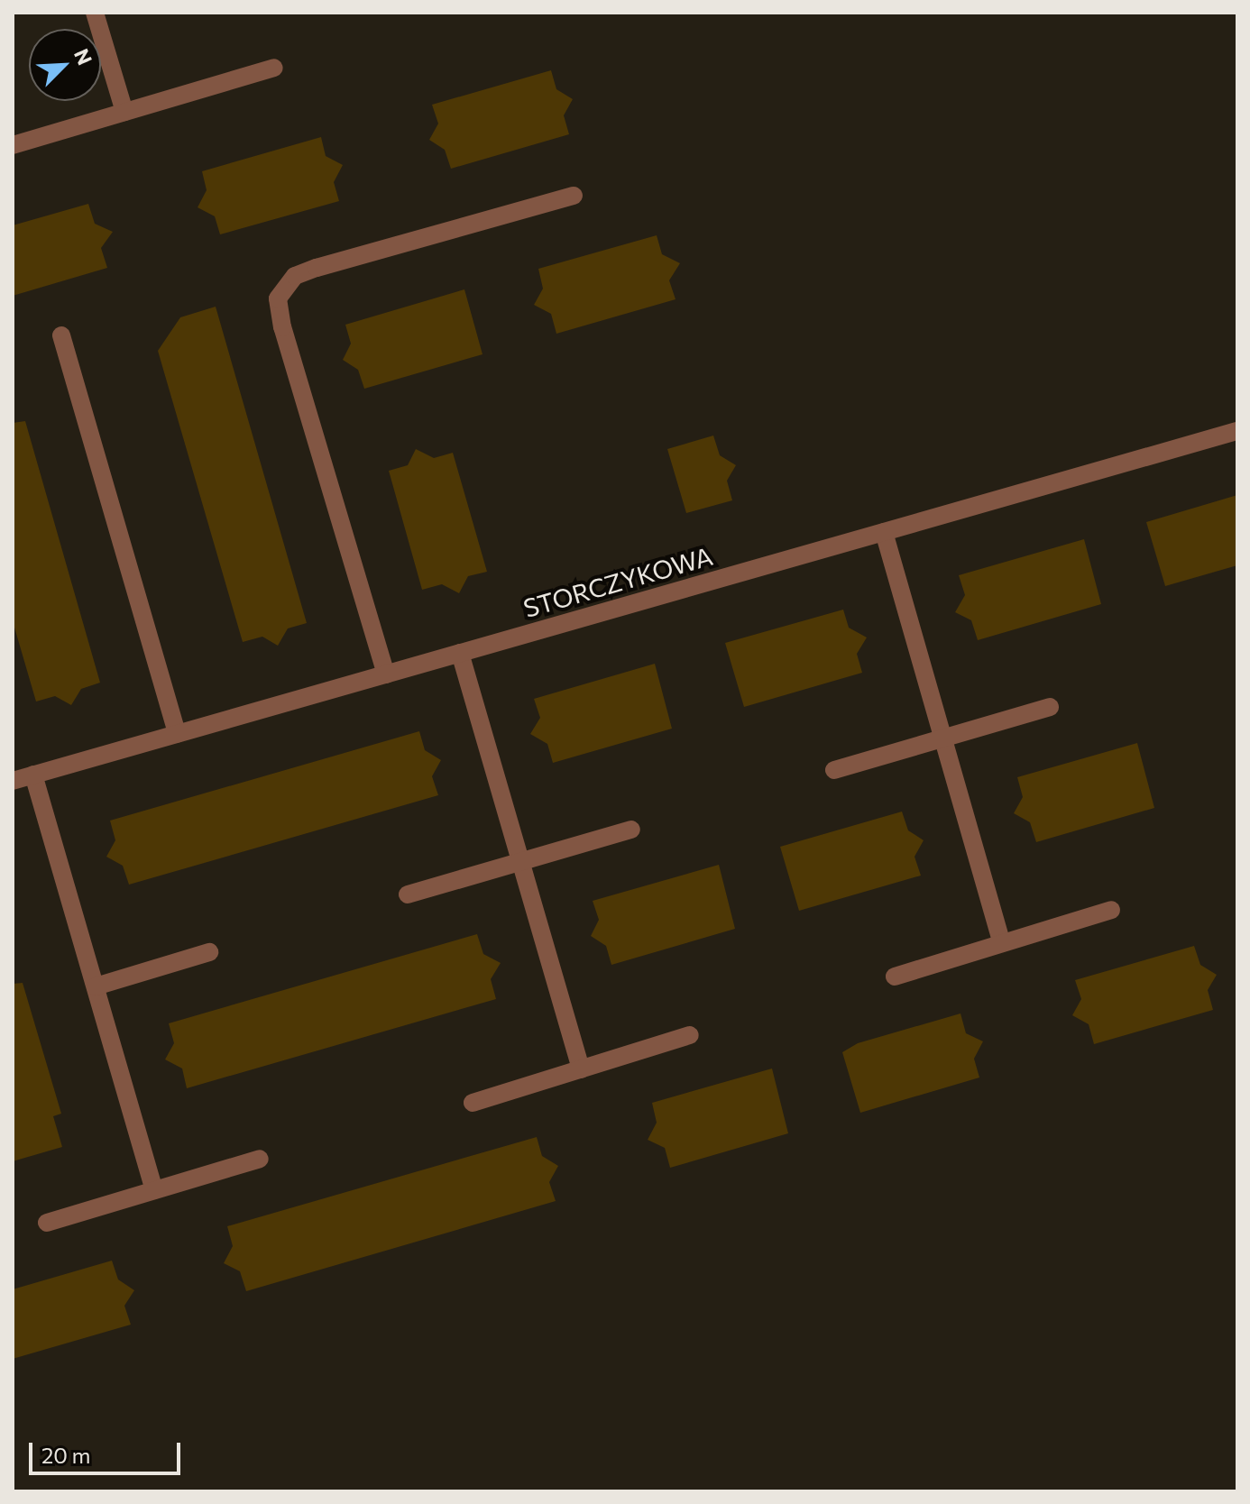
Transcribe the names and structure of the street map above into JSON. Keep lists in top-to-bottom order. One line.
{"streets":{"street":["STORCZYKOWA"]},"scale_bar":"20 m","north":"top right"}
